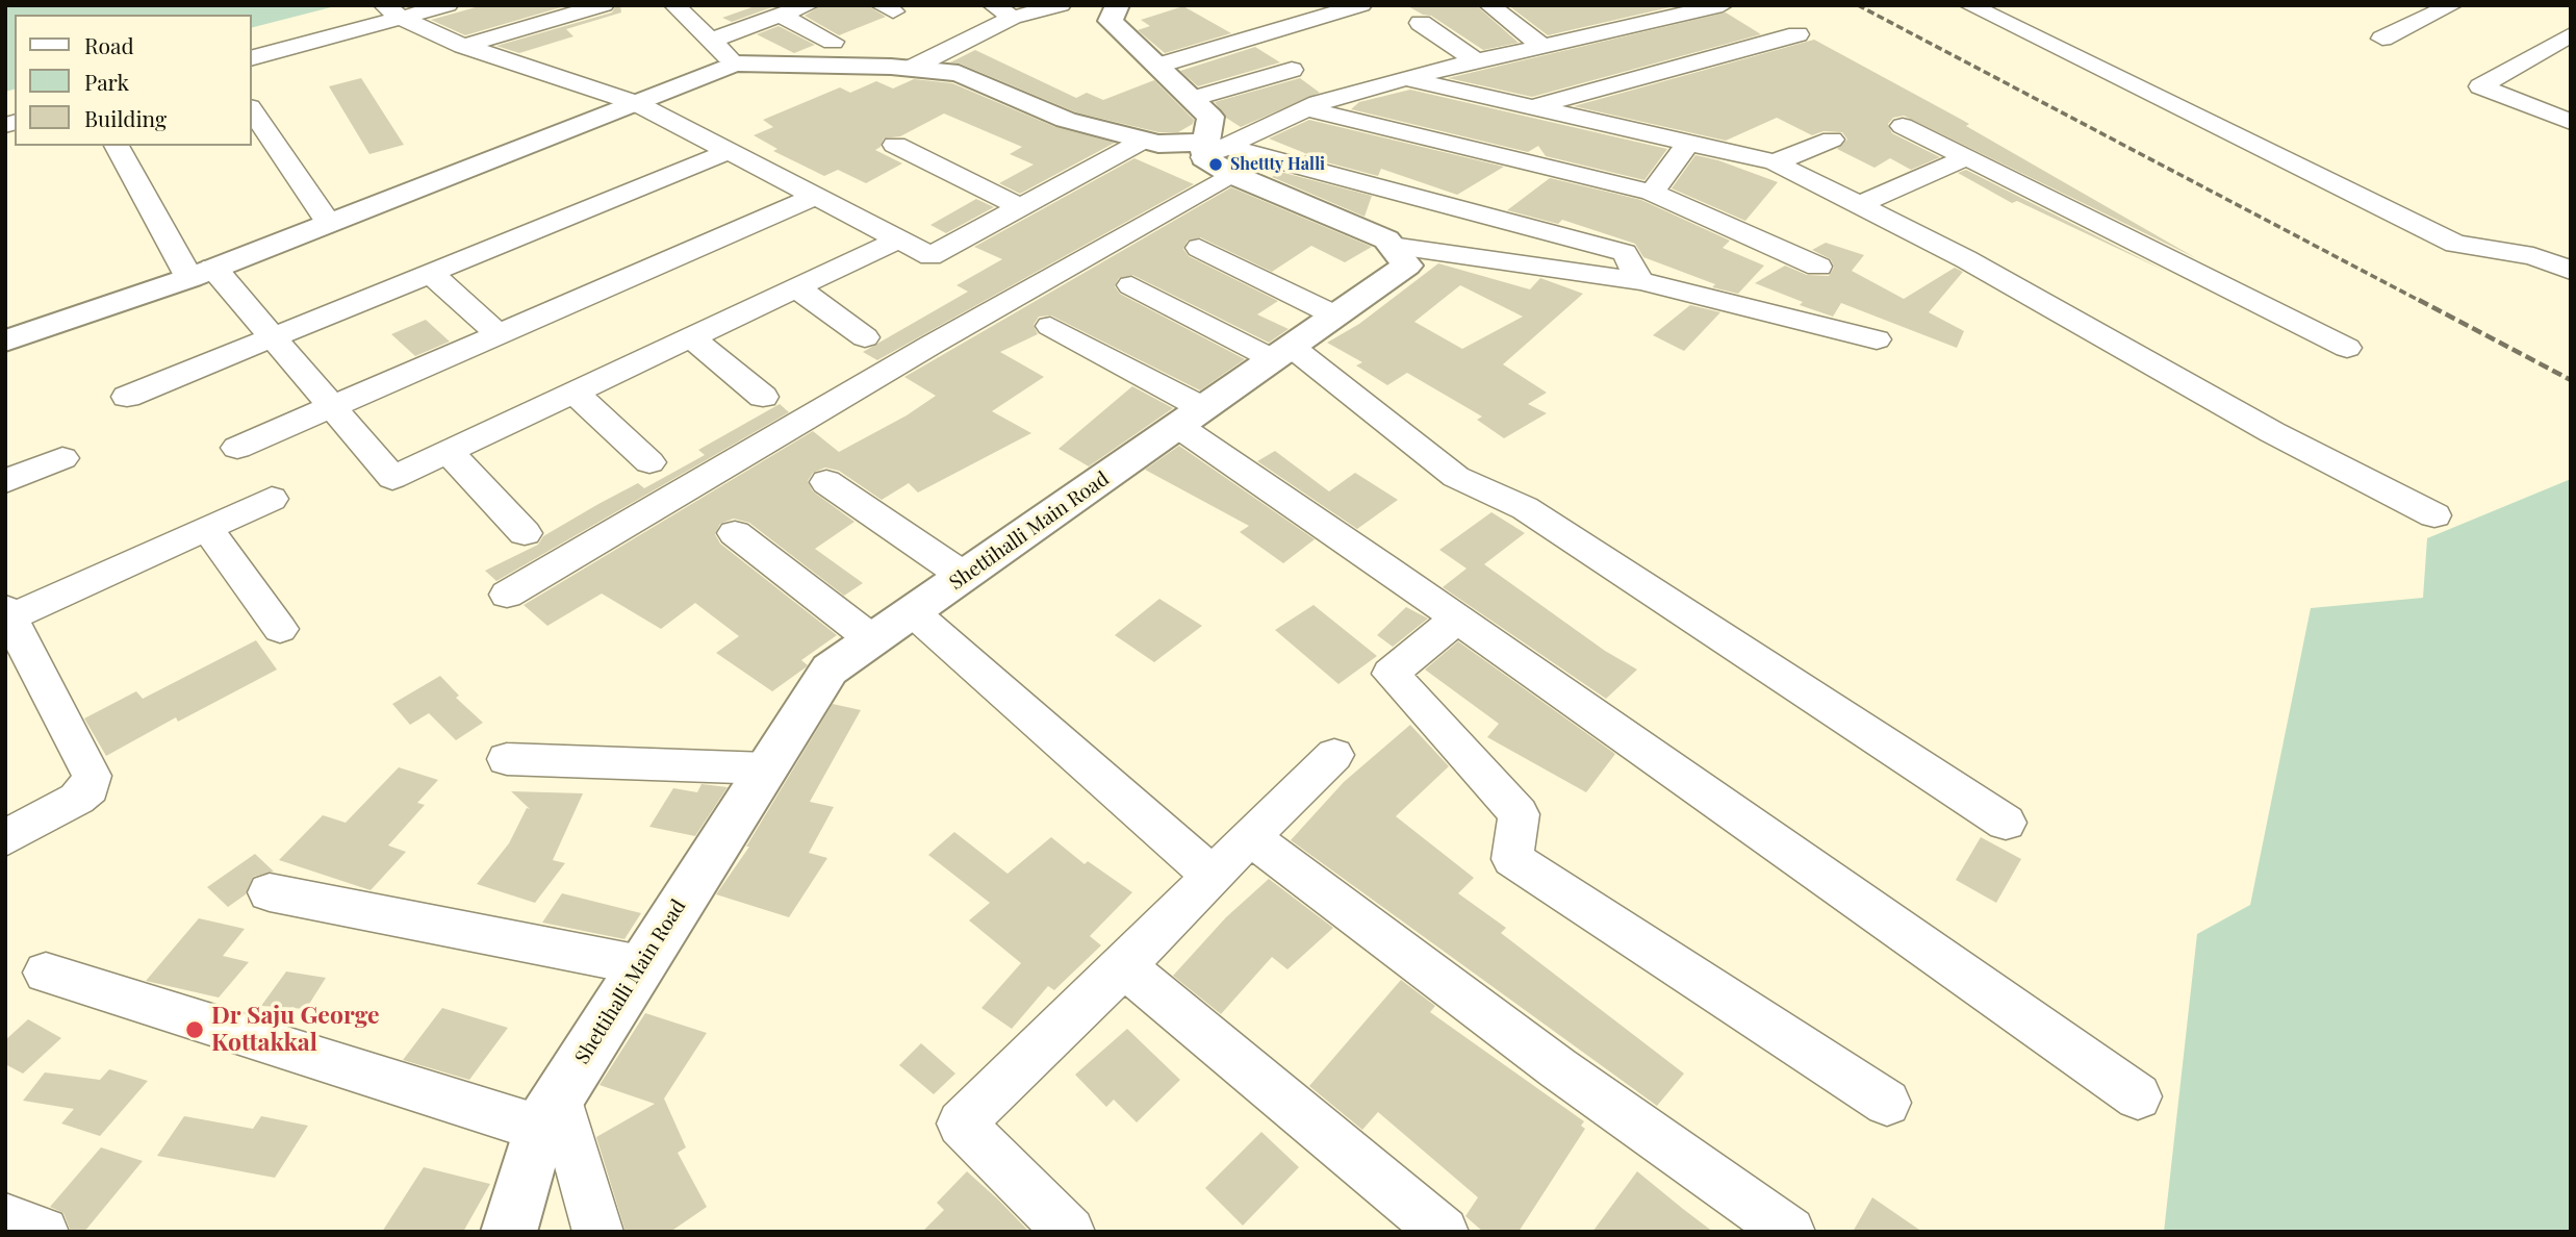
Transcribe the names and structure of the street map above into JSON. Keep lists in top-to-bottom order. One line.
{"streets":{"street":["Shettihalli Main Road"]},"places":["Shettty Halli","Dr Saju George Kottakkal"],"legend":["Road","Park","Building"]}
